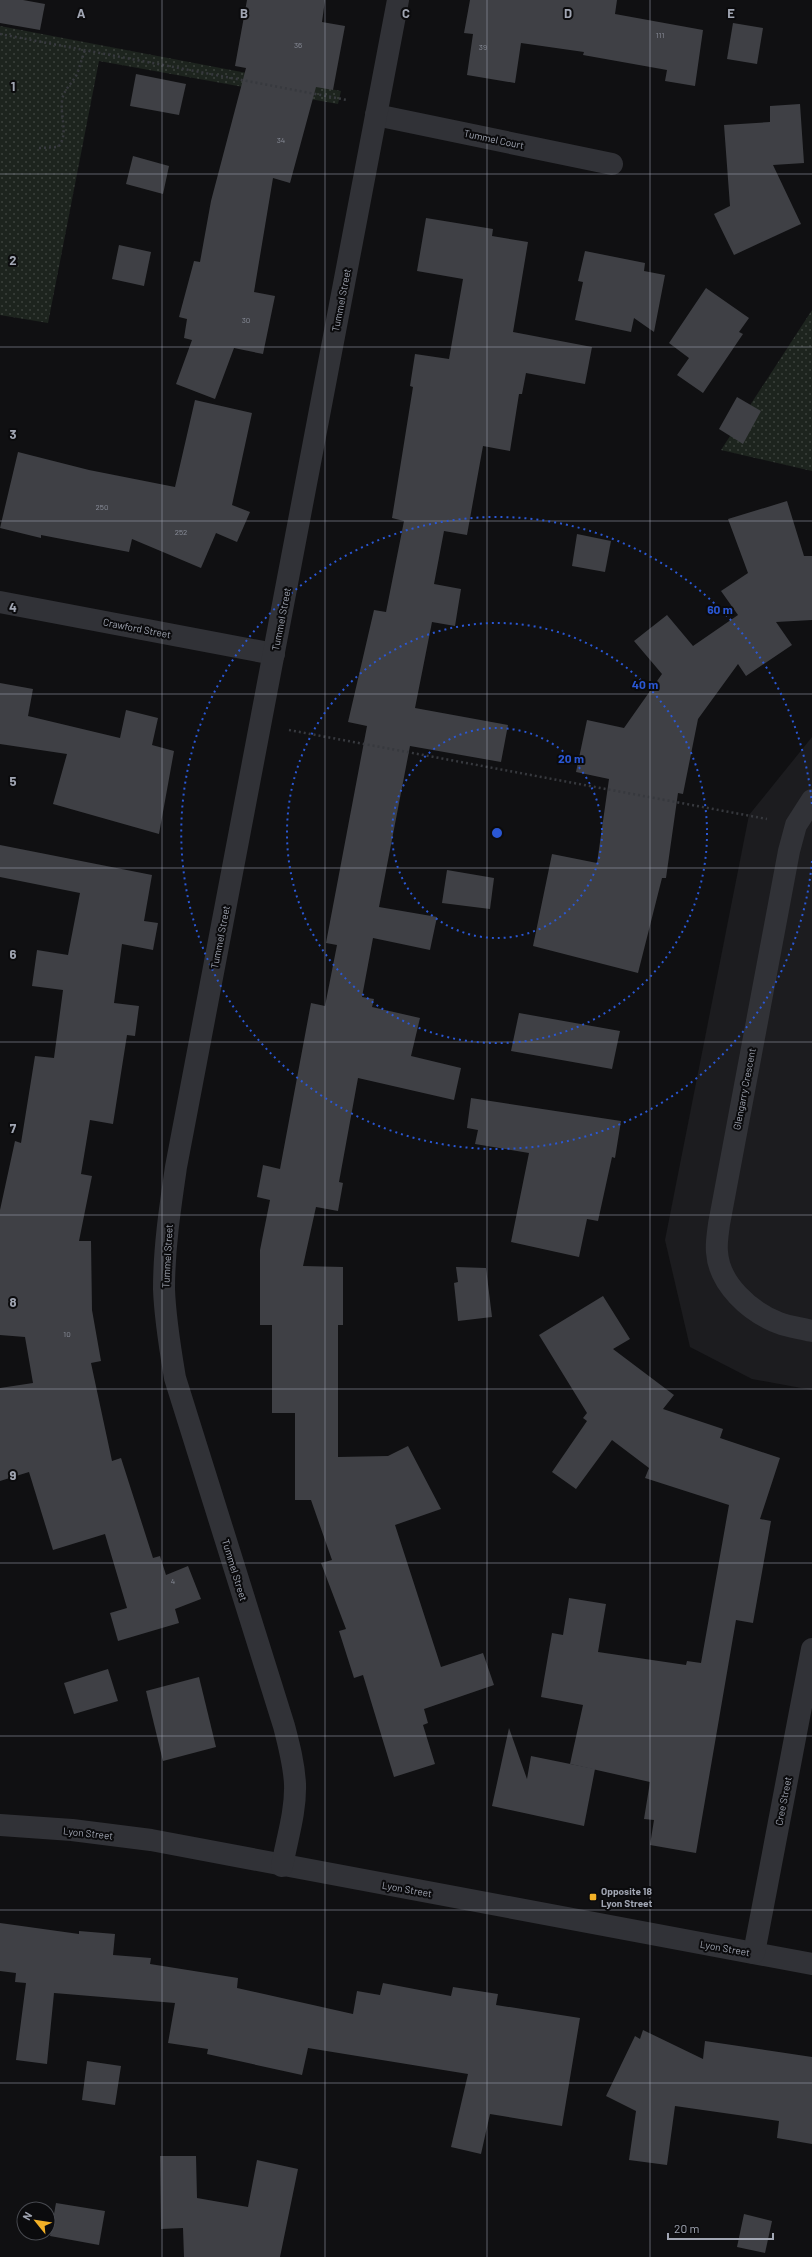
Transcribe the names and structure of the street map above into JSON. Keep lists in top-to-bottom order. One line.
{"streets":{"street":["Tummel Court","Tummel Street","Crawford Street","Glengarry Crescent","Cree Street","Lyon Street"]},"crossings":[["Tummel Court","Tummel Street"],["Tummel Street","Crawford Street"],["Tummel Street","Lyon Street"],["Cree Street","Lyon Street"]],"places":{"transit":["Opposite 18 Lyon Street"]},"house_numbers":["111","36","39","34","30","250","252","10","4"],"scale_bar":"20 m","north":"top left","grid":{"columns":["A","B","C","D","E"],"rows":["1","2","3","4","5","6","7","8","9"]},"rings":["60 m","40 m","20 m"]}
